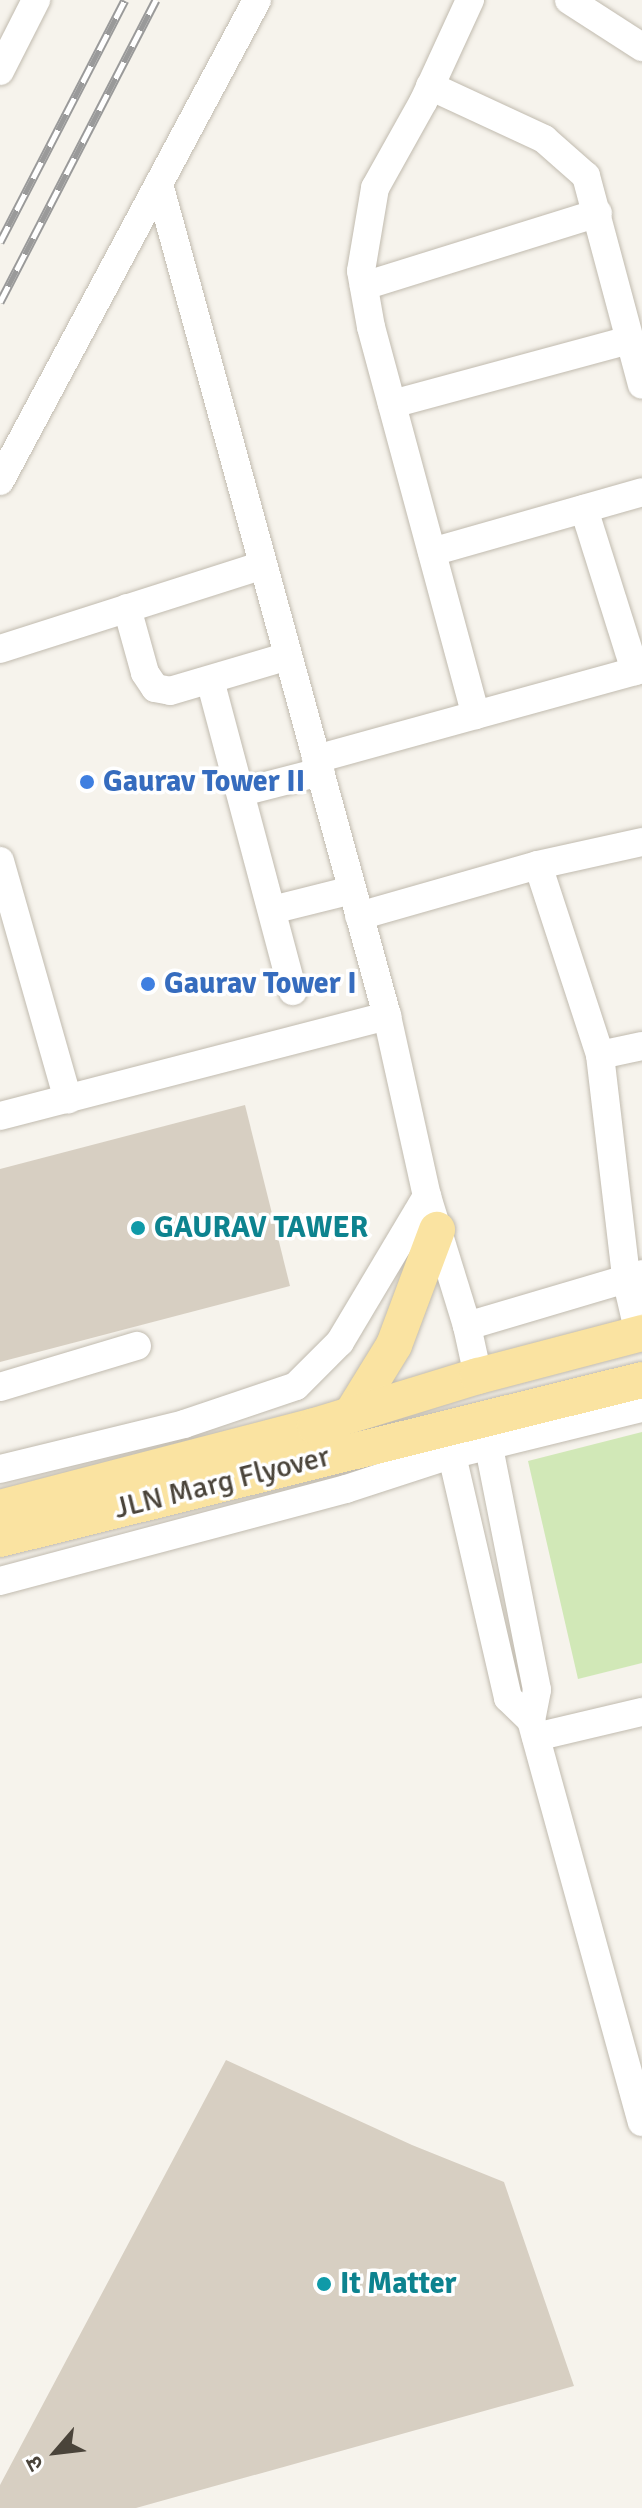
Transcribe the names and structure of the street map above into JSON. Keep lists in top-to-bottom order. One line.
{"streets":{"main road":["JLN Marg Flyover"]},"places":["Gaurav Tower II","Gaurav Tower I","GAURAV TAWER","It Matter"],"north":"bottom left"}
